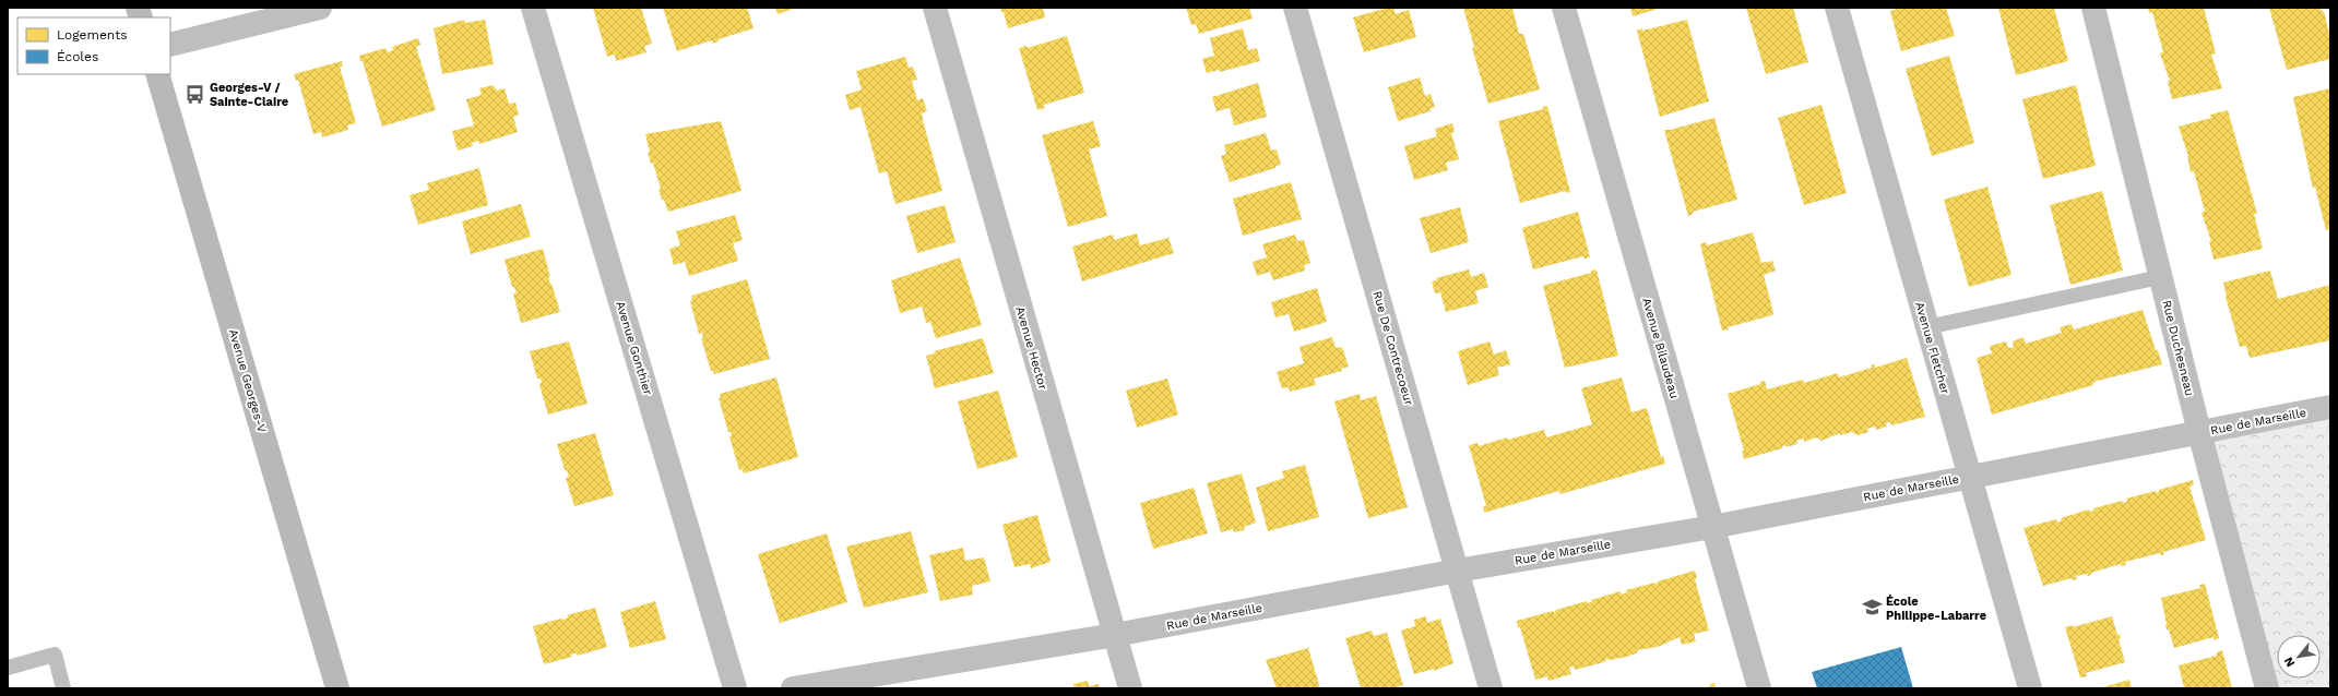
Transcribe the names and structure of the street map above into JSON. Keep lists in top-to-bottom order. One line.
{"streets":{"street":["Avenue Gonthier","Avenue Hector","Rue De Contrecoeur","Avenue Bilaudeau","Avenue Fletcher","Rue Duchesneau","Avenue Georges-V","Rue de Marseille"]},"crossings":[["Avenue Hector","Rue de Marseille"],["Rue De Contrecoeur","Rue de Marseille"],["Avenue Bilaudeau","Rue de Marseille"],["Avenue Fletcher","Rue de Marseille"],["Rue Duchesneau","Rue de Marseille"]],"places":{"bus stop":["Georges-V / Sainte-Claire"],"school or university":["École Philippe-Labarre"]},"legend":["Logements","Écoles"],"north":"bottom left"}
